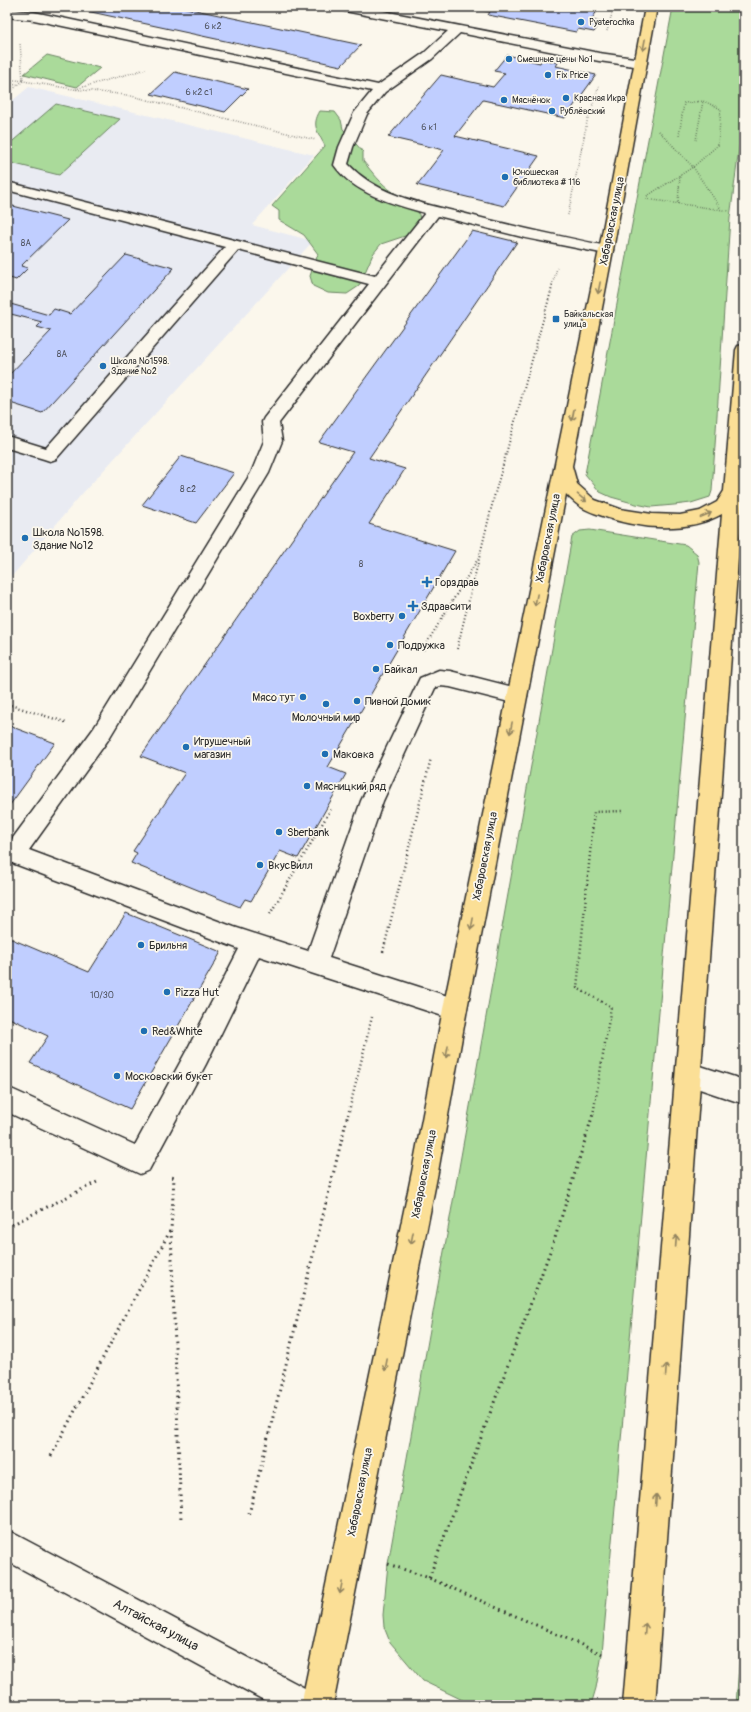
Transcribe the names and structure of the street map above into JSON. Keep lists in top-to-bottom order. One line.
{"streets":{"main road":["Хабаровская улица"],"street":["Алтайская улица"]},"one_way":["Хабаровская улица"],"places":{"other":["Pyaterochka","Смешные цены №1","Fix Price","Красная Икра","Мяснёнок","Рублёвский","Юношеская библиотека # 116","Школа №1598. Здание №2","Школа №1598. Здание №12","Boxberry","Подружка","Байкал","Мясо тут","Пивной Домик","Молочный мир","Игрушечный магазин","Маковка","Мясницкий ряд","Sberbank","ВкусВилл","Брильня","Pizza Hut","Red&White","Московский букет"],"transit":["Байкальская улица"],"health":["Горздрав","Здравсити"]},"house_numbers":["6 к2","6 к2 с1","6 к1","8А","8А","8 с2","8","10/30"]}
